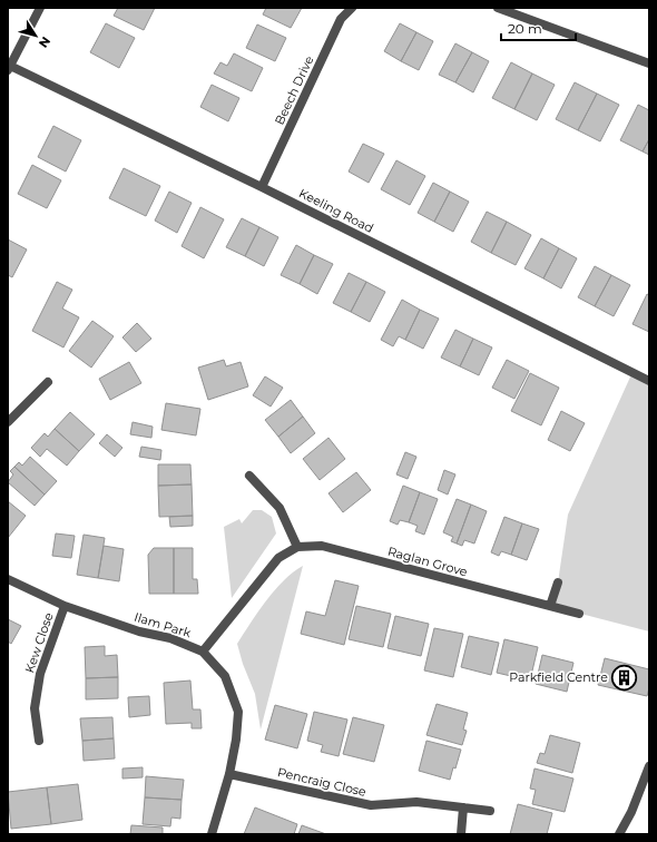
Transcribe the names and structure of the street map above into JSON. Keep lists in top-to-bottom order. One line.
{"streets":{"street":["Beech Drive","Keeling Road","Raglan Grove","Ilam Park","Kew Close","Pencraig Close"]},"crossings":[["Beech Drive","Keeling Road"],["Raglan Grove","Ilam Park"],["Ilam Park","Kew Close"],["Ilam Park","Pencraig Close"]],"places":{"building":["Parkfield Centre"]},"scale_bar":"20 m","north":"bottom right"}
